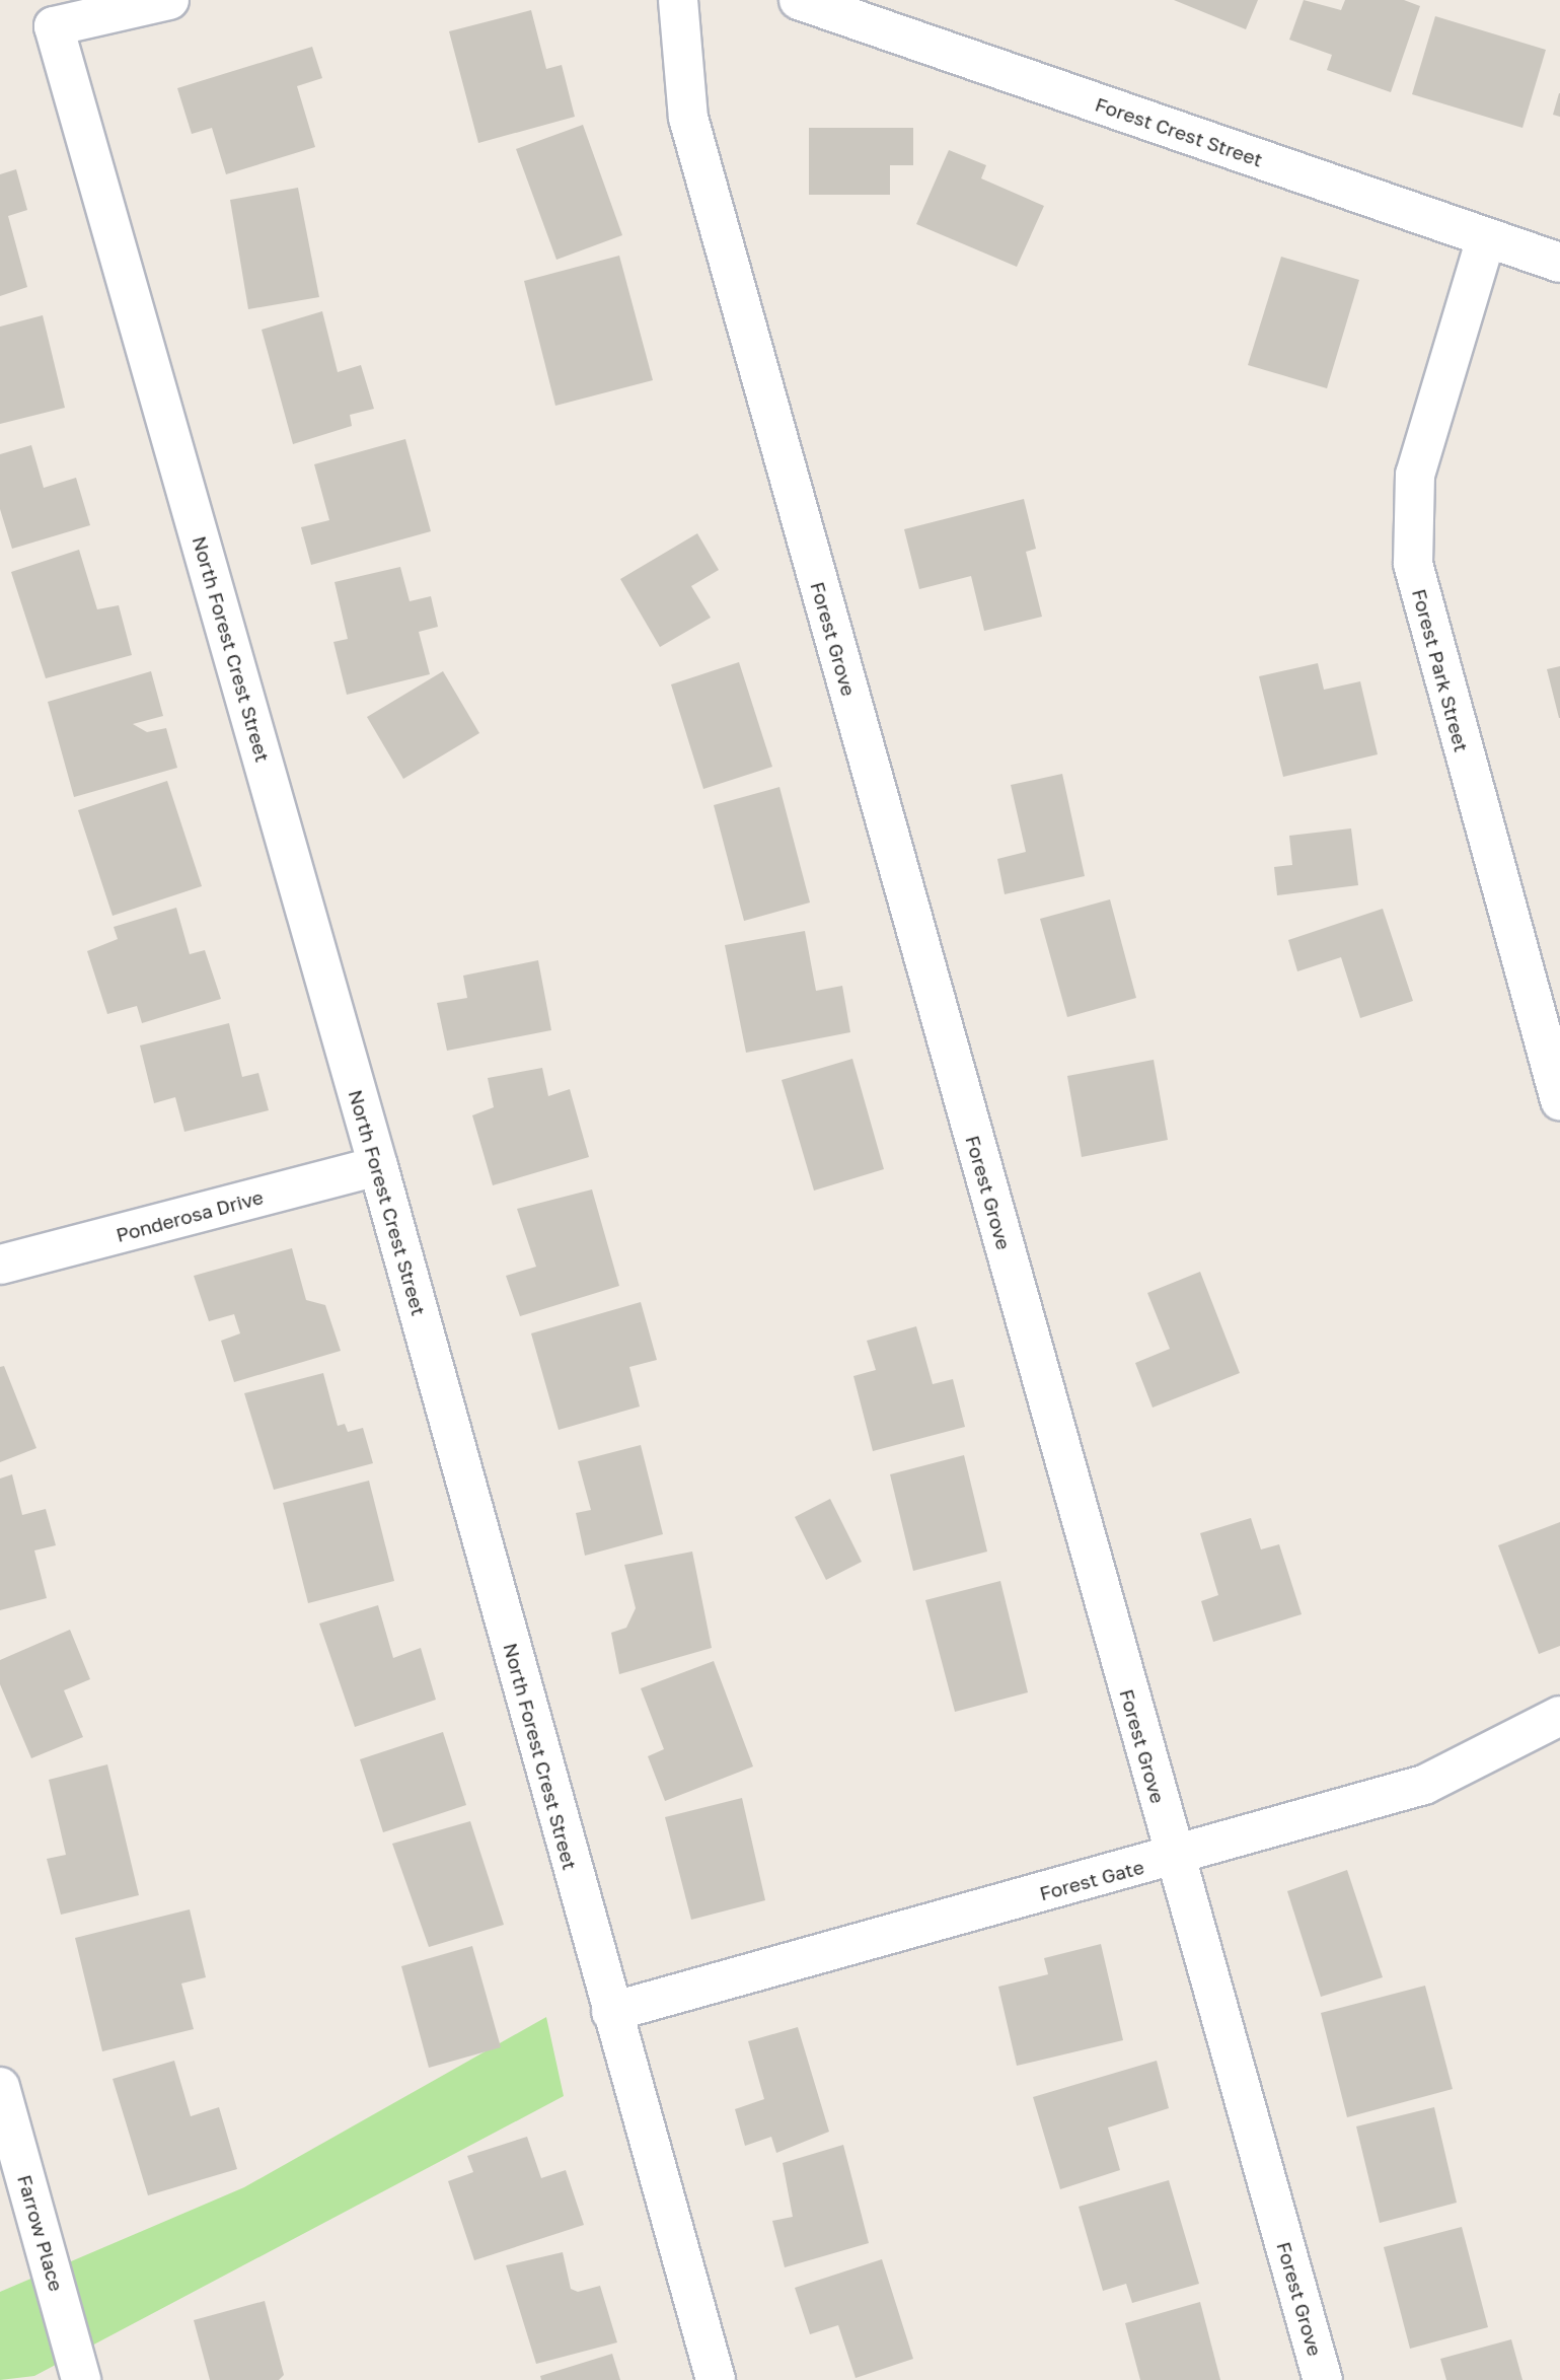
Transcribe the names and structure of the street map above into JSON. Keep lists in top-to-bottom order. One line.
{"streets":{"street":["Forest Crest Street","Forest Grove","North Forest Crest Street","Forest Park Street","Ponderosa Drive","Forest Gate","Farrow Place"]},"crossings":[["Forest Crest Street","Forest Park Street"],["Forest Grove","Forest Gate"],["North Forest Crest Street","Ponderosa Drive"],["North Forest Crest Street","Forest Gate"]]}
